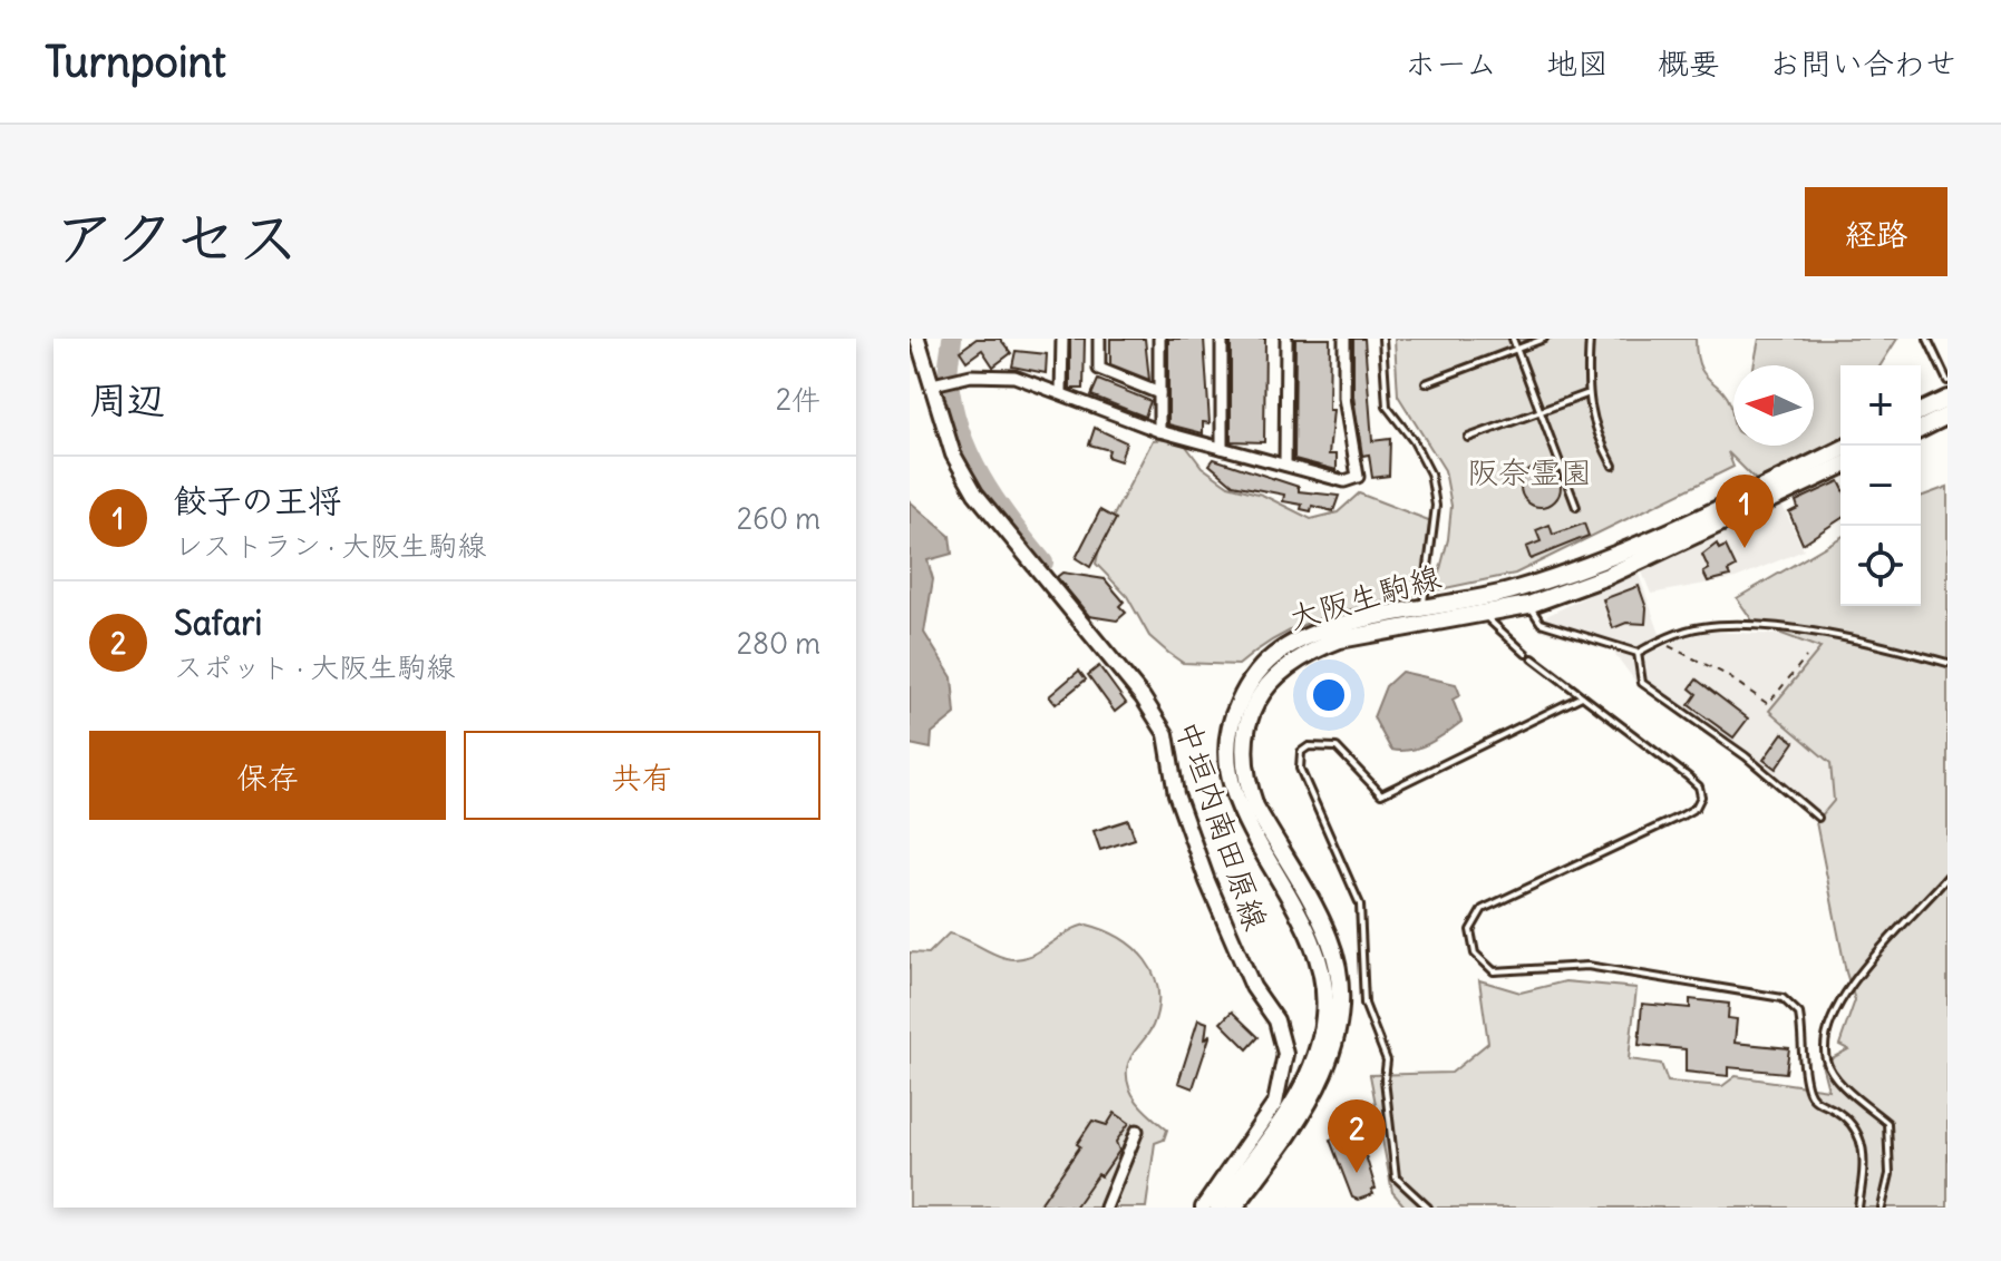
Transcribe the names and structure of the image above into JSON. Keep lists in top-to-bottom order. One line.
{"streets":{"main road":["大阪生駒線","中垣内南田原線"]},"parks":["阪奈霊園"],"north":"left","page":{"header":"Turnpoint","nav":["ホーム","地図","概要","お問い合わせ"],"title":"アクセス","buttons":["経路",["保存","共有"]],"heading":["周辺","2件"],"map_buttons":["+","−"],"list":[{"mark":"1","name":"餃子の王将","note":"レストラン · 大阪生駒線","value":"260 m"},{"mark":"2","name":"Safari","note":"スポット · 大阪生駒線","value":"280 m"}],"pins":["1","2"]}}
